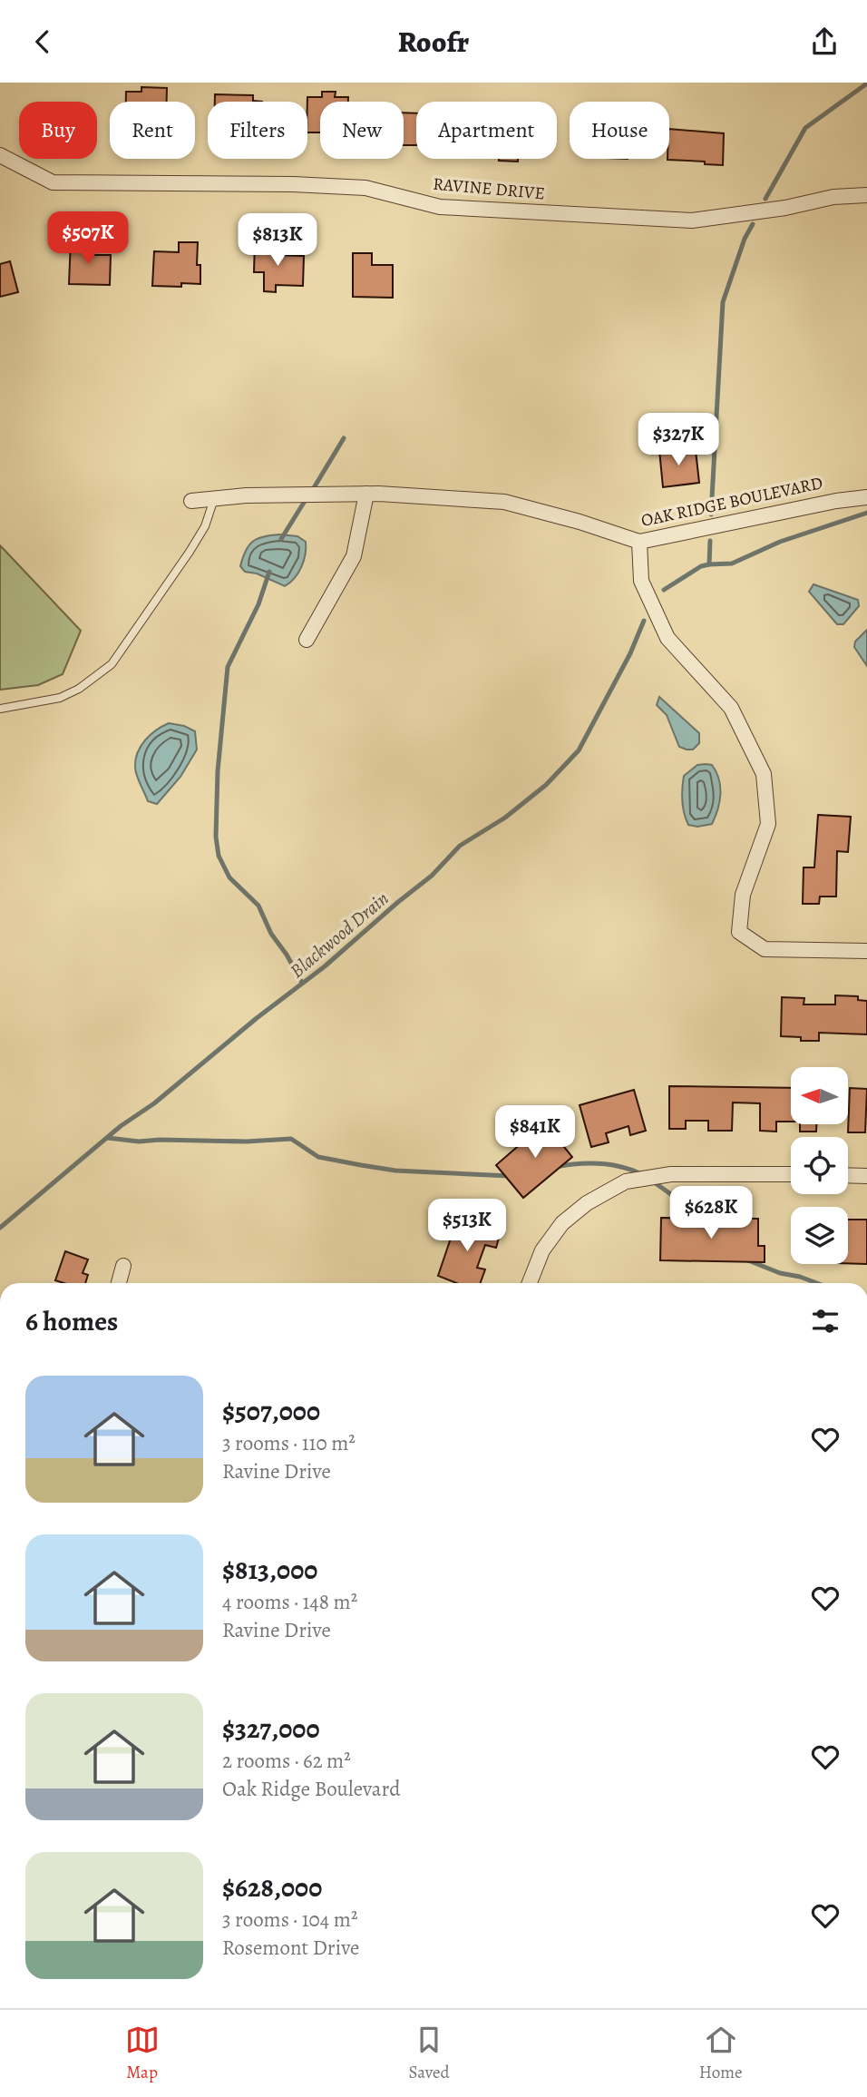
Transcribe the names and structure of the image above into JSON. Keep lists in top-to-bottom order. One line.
{"streets":{"street":["RAVINE DRIVE","OAK RIDGE BOULEVARD"]},"water":["Blackwood Drain"],"north":"left","page":{"header":"Roofr","chip":["Buy","Rent","Filters","New","Apartment","House"],"price":["$507K","$813K","$327K","$841K","$628K","$513K"],"heading":"6 homes","list":[{"name":"$507,000","note":"3 rooms · 110 m² · Ravine Drive"},{"name":"$813,000","note":"4 rooms · 148 m² · Ravine Drive"},{"name":"$327,000","note":"2 rooms · 62 m² · Oak Ridge Boulevard"},{"name":"$628,000","note":"3 rooms · 104 m² · Rosemont Drive"}],"tabs":["Map","Saved","Home"]}}
